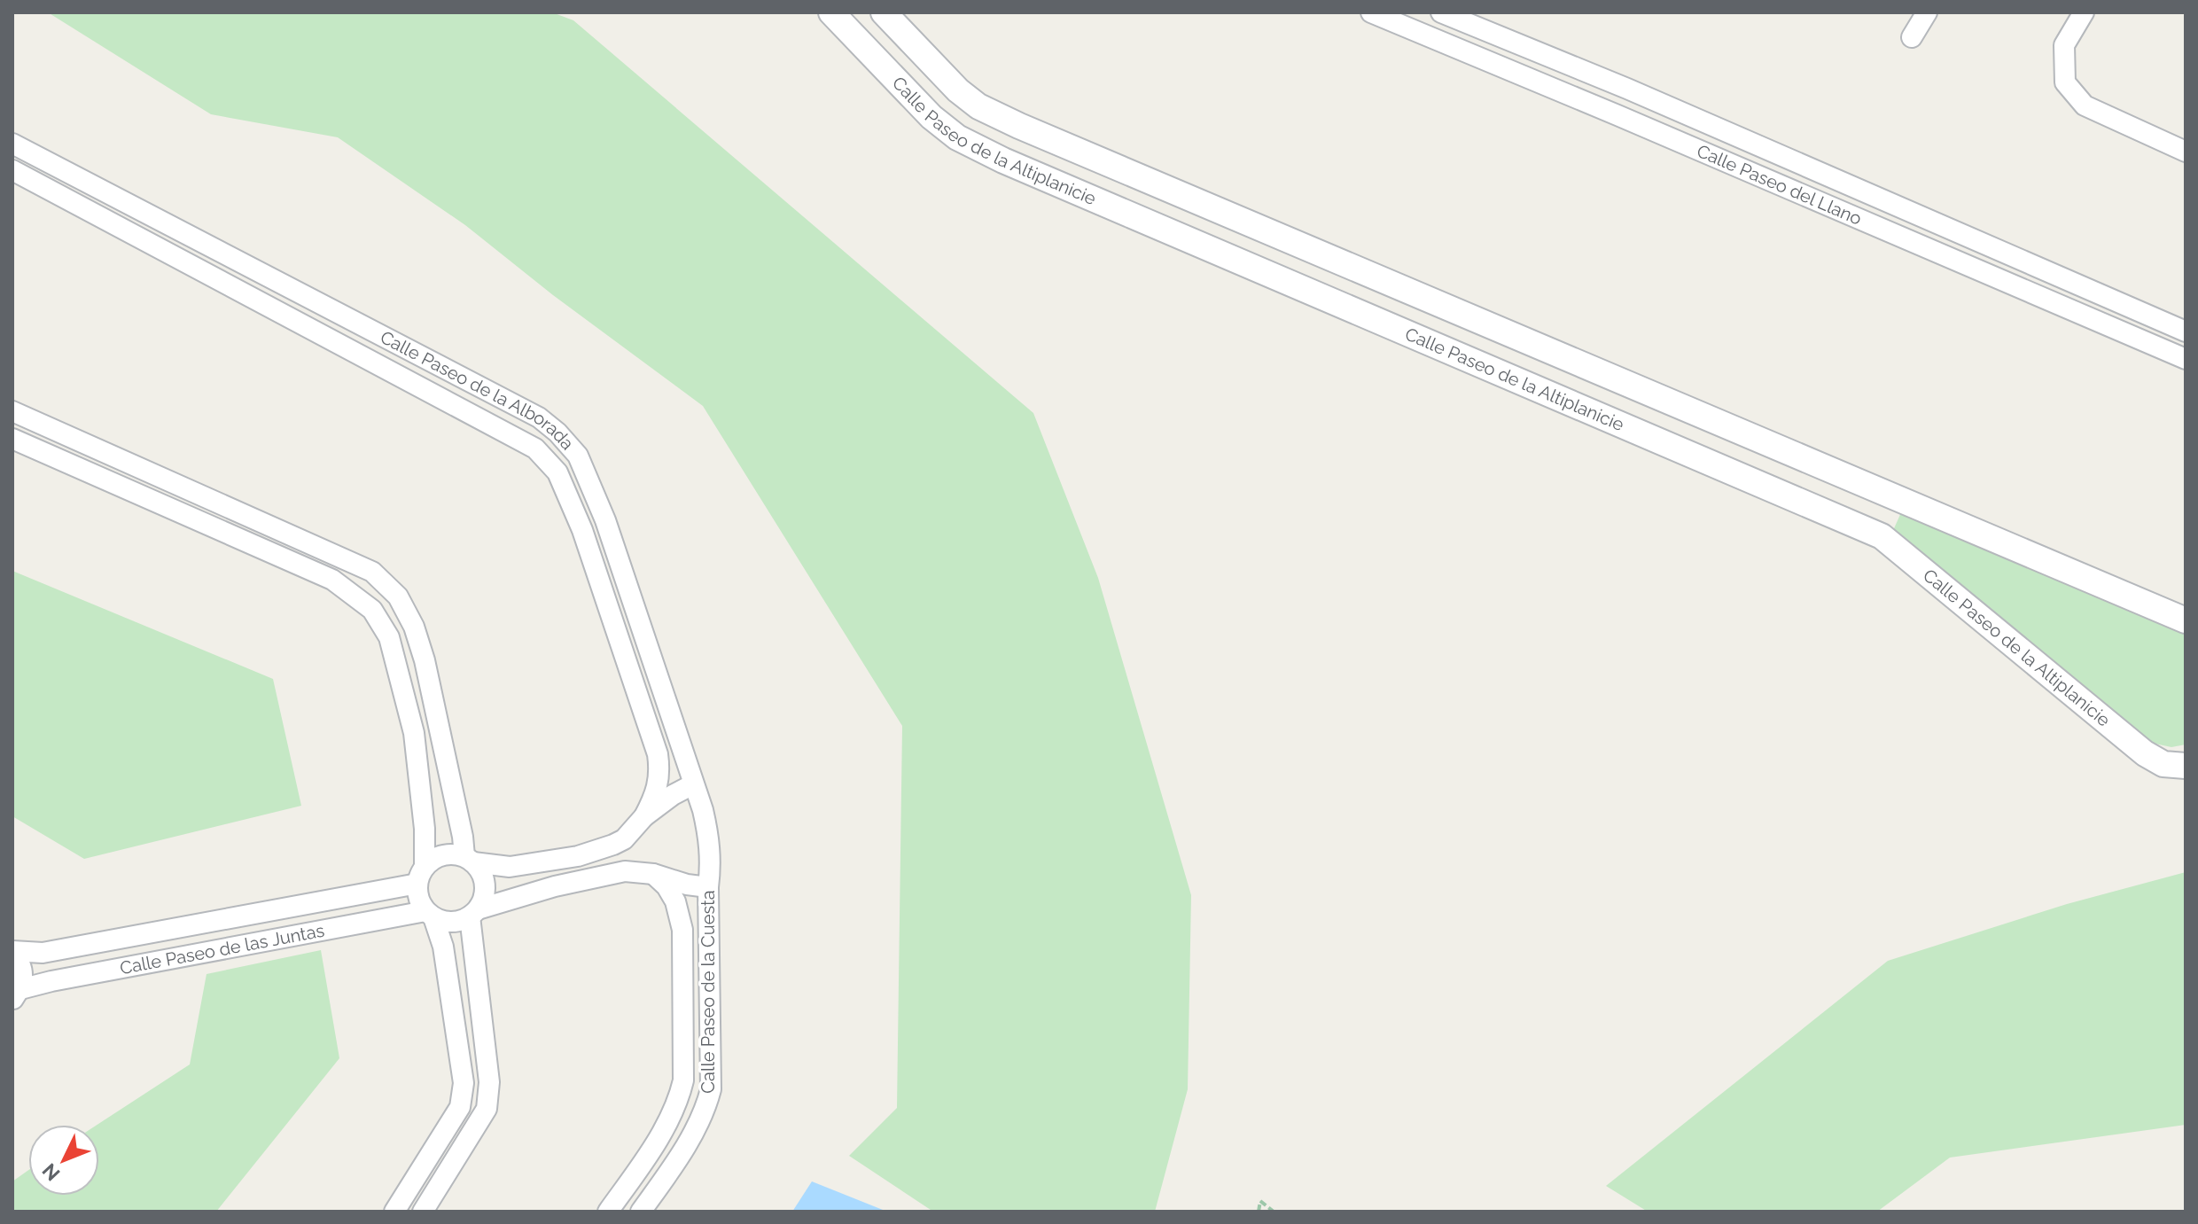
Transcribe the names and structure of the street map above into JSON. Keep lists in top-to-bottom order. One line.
{"streets":{"street":["Calle Paseo de la Altiplanicie","Calle Paseo del Llano","Calle Paseo de la Alborada","Calle Paseo de las Juntas","Calle Paseo de la Cuesta"]},"crossings":[["Calle Paseo de la Alborada","Calle Paseo de la Cuesta"]],"north":"bottom left"}
